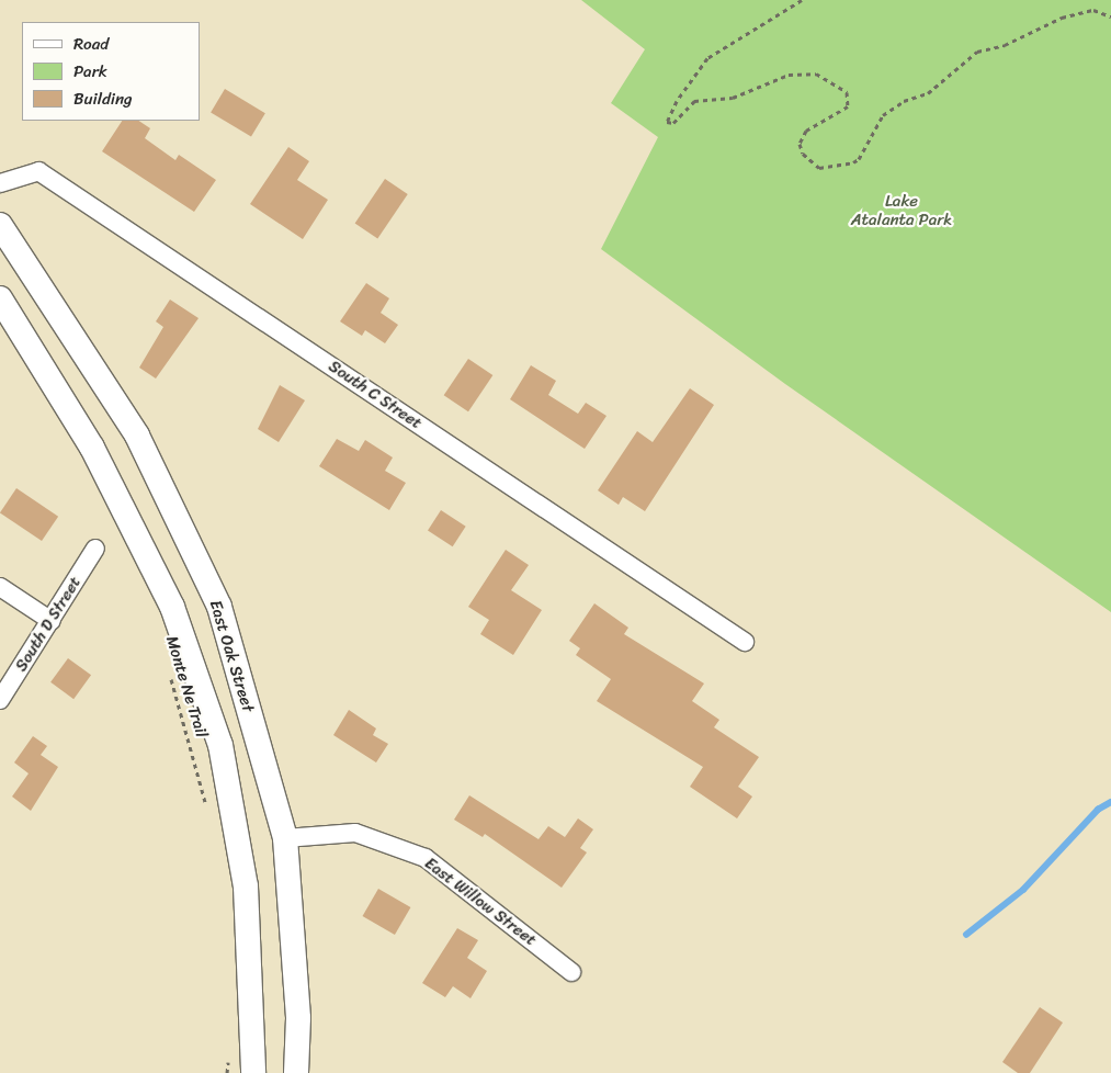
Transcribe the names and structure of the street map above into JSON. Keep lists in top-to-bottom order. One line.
{"streets":{"street":["South C Street","South D Street","East Oak Street","East Willow Street"],"path":["Monte Ne Trail"]},"crossings":[["East Oak Street","East Willow Street"]],"parks":["Lake Atalanta Park"],"legend":["Road","Park","Building"]}
